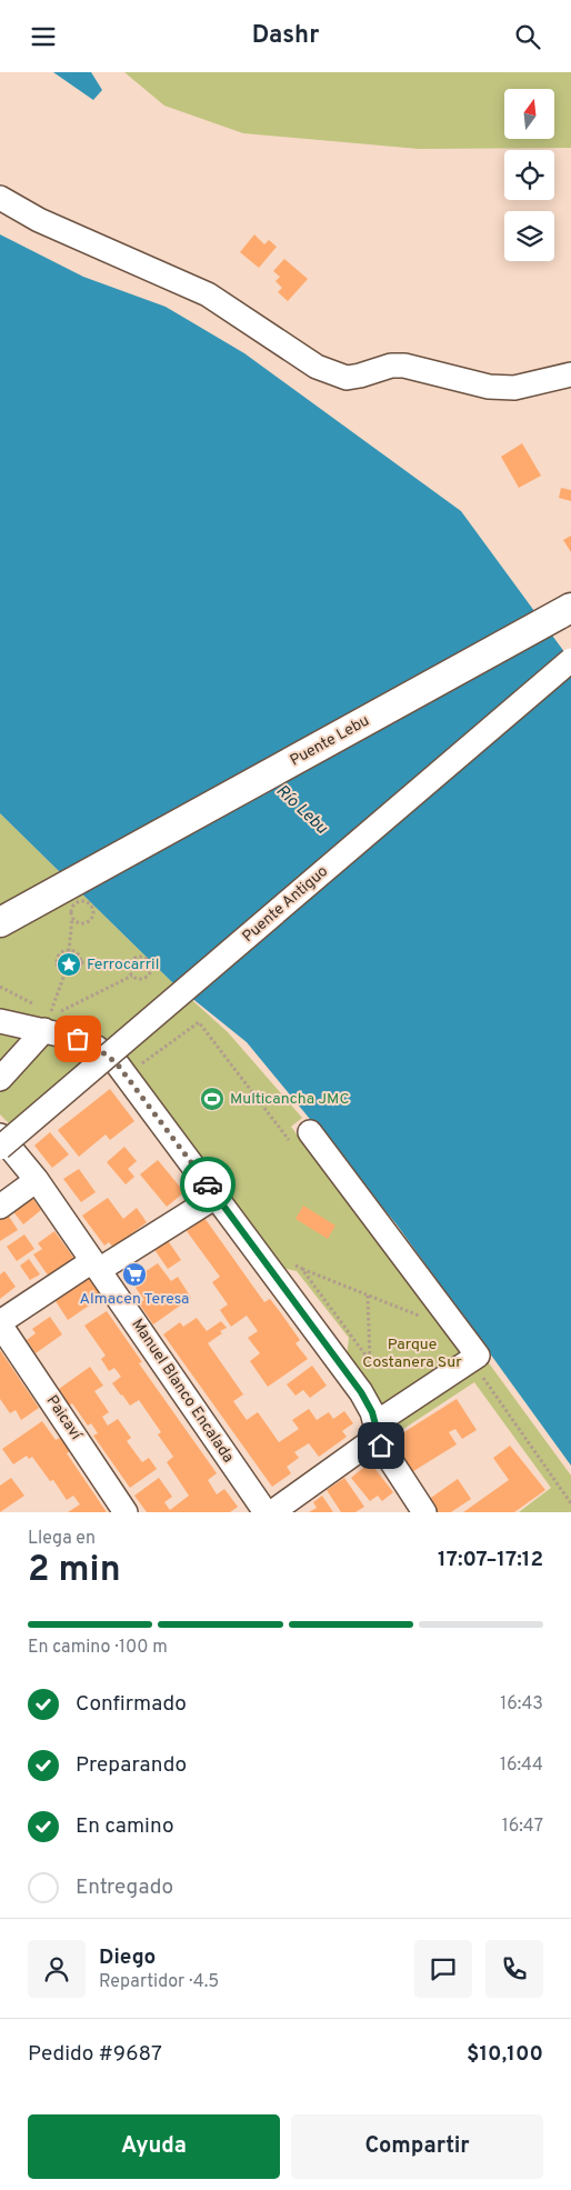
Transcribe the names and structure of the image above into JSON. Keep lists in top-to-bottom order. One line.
{"streets":{"main road":["Puente Lebu"],"street":["Puente Antiguo","Manuel Blanco Encalada","Paicaví"]},"water":["Río Lebu"],"parks":["Parque Costanera Sur"],"places":{"place":["Ferrocarril"],"sports":["Multicancha JMC"],"supermarket":["Almacen Teresa"]},"north":"top","page":{"header":"Dashr","heading":["2 min","Llega en","17:07–17:12"],"panel":["Diego","Repartidor · 4.5","Pedido #9687","$10,100"],"bar":"En camino · 100 m","list":[["Confirmado","16:43"],["Preparando","16:44"],["En camino","16:47"],"Entregado"],"buttons":["Ayuda","Compartir"]}}
